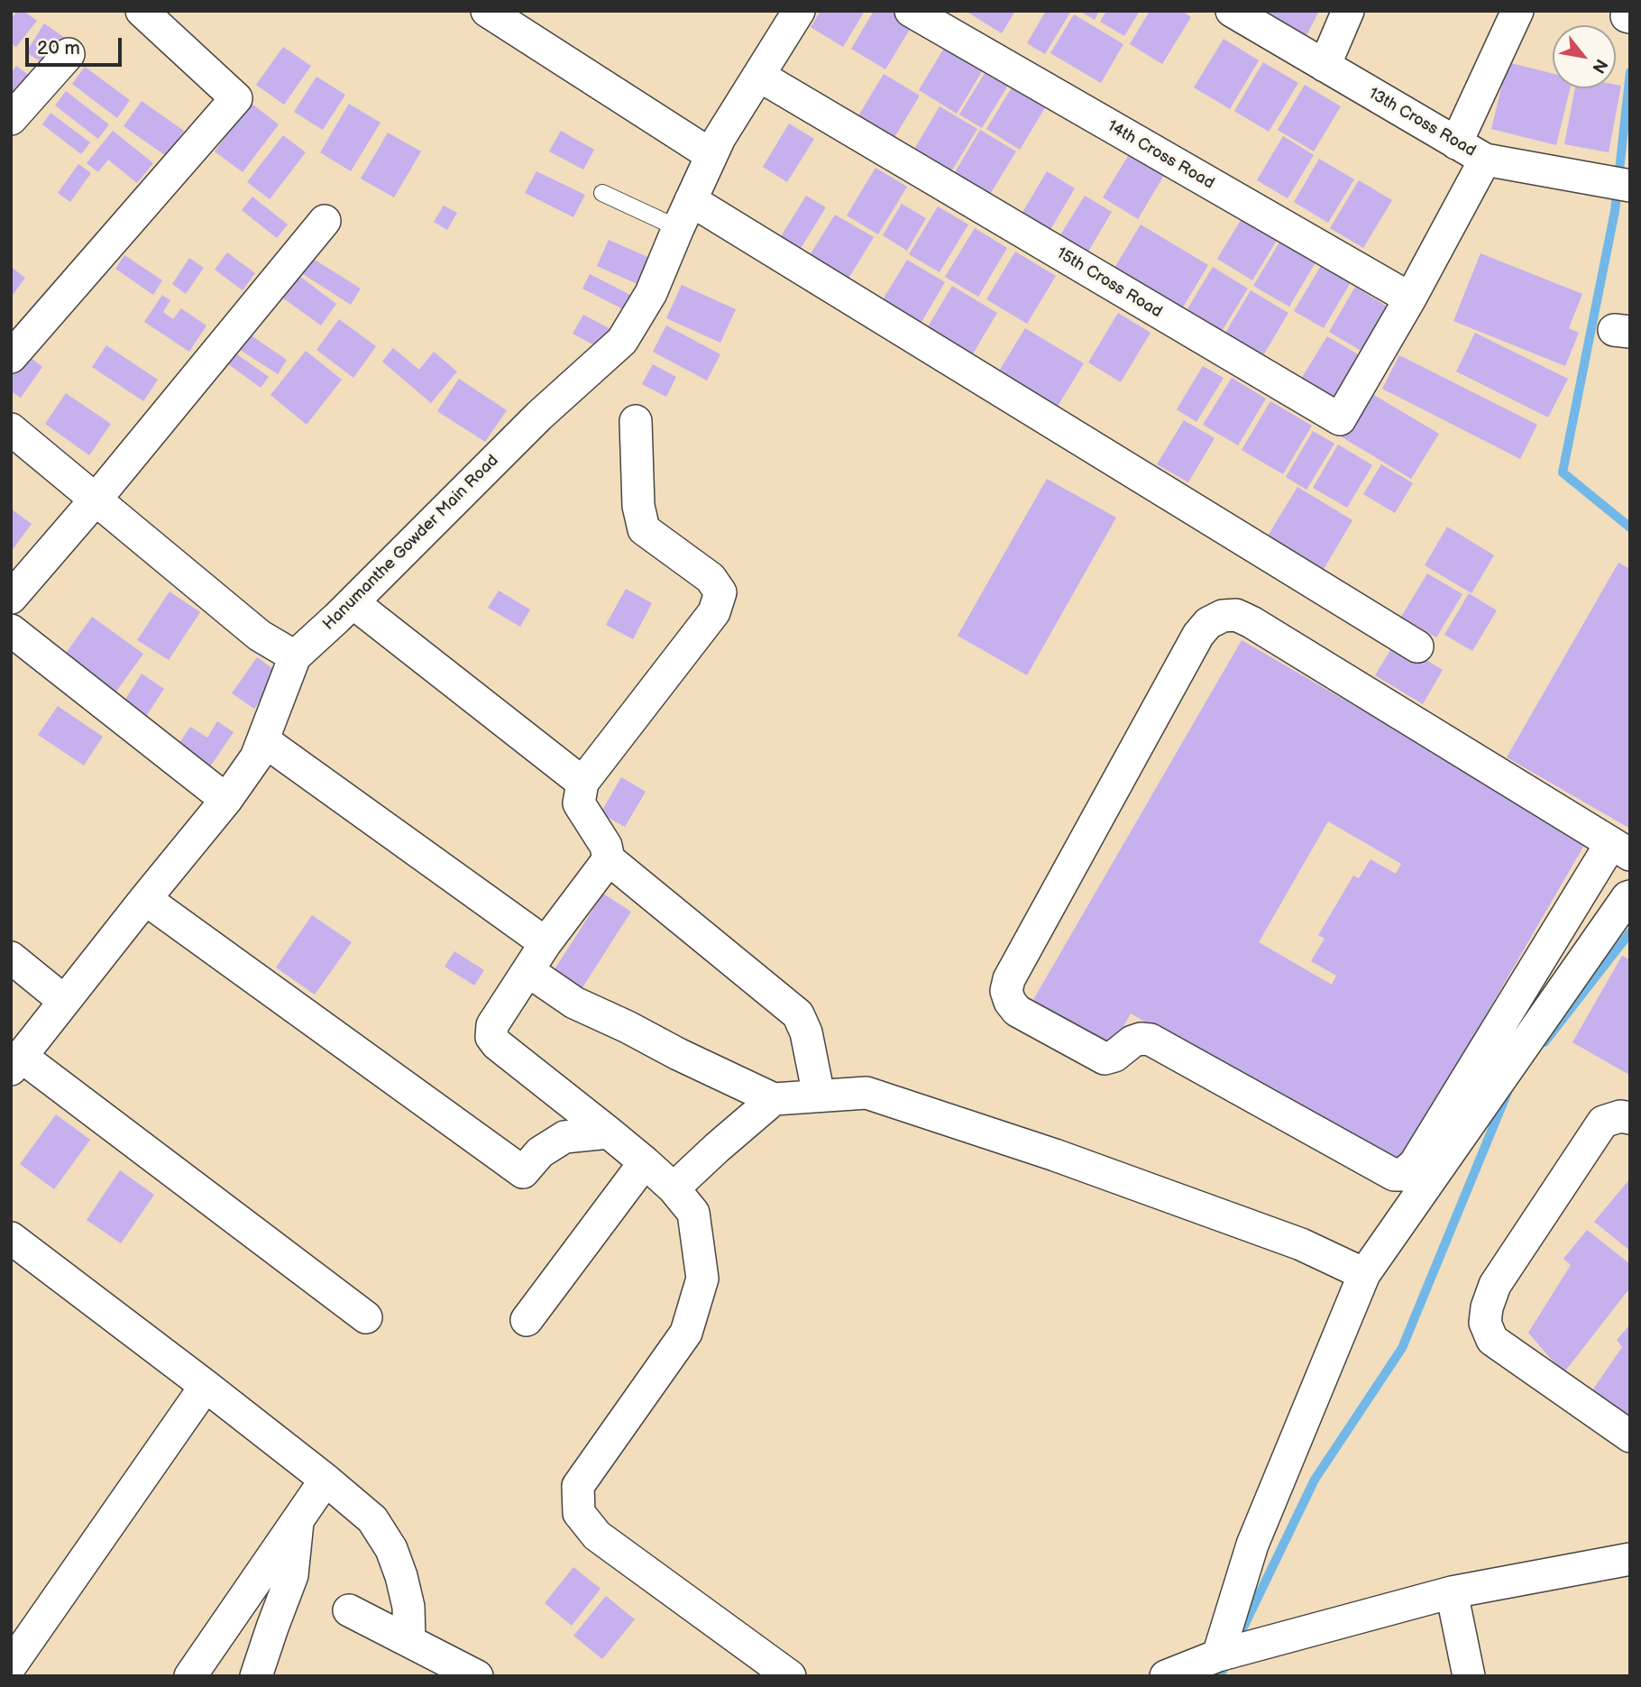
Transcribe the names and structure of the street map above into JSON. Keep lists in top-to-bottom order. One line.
{"streets":{"street":["13th Cross Road","14th Cross Road","15th Cross Road","Hanumanthe Gowder Main Road"]},"crossings":[["14th Cross Road","15th Cross Road"],["15th Cross Road","Hanumanthe Gowder Main Road"]],"scale_bar":"20 m","north":"bottom right"}
